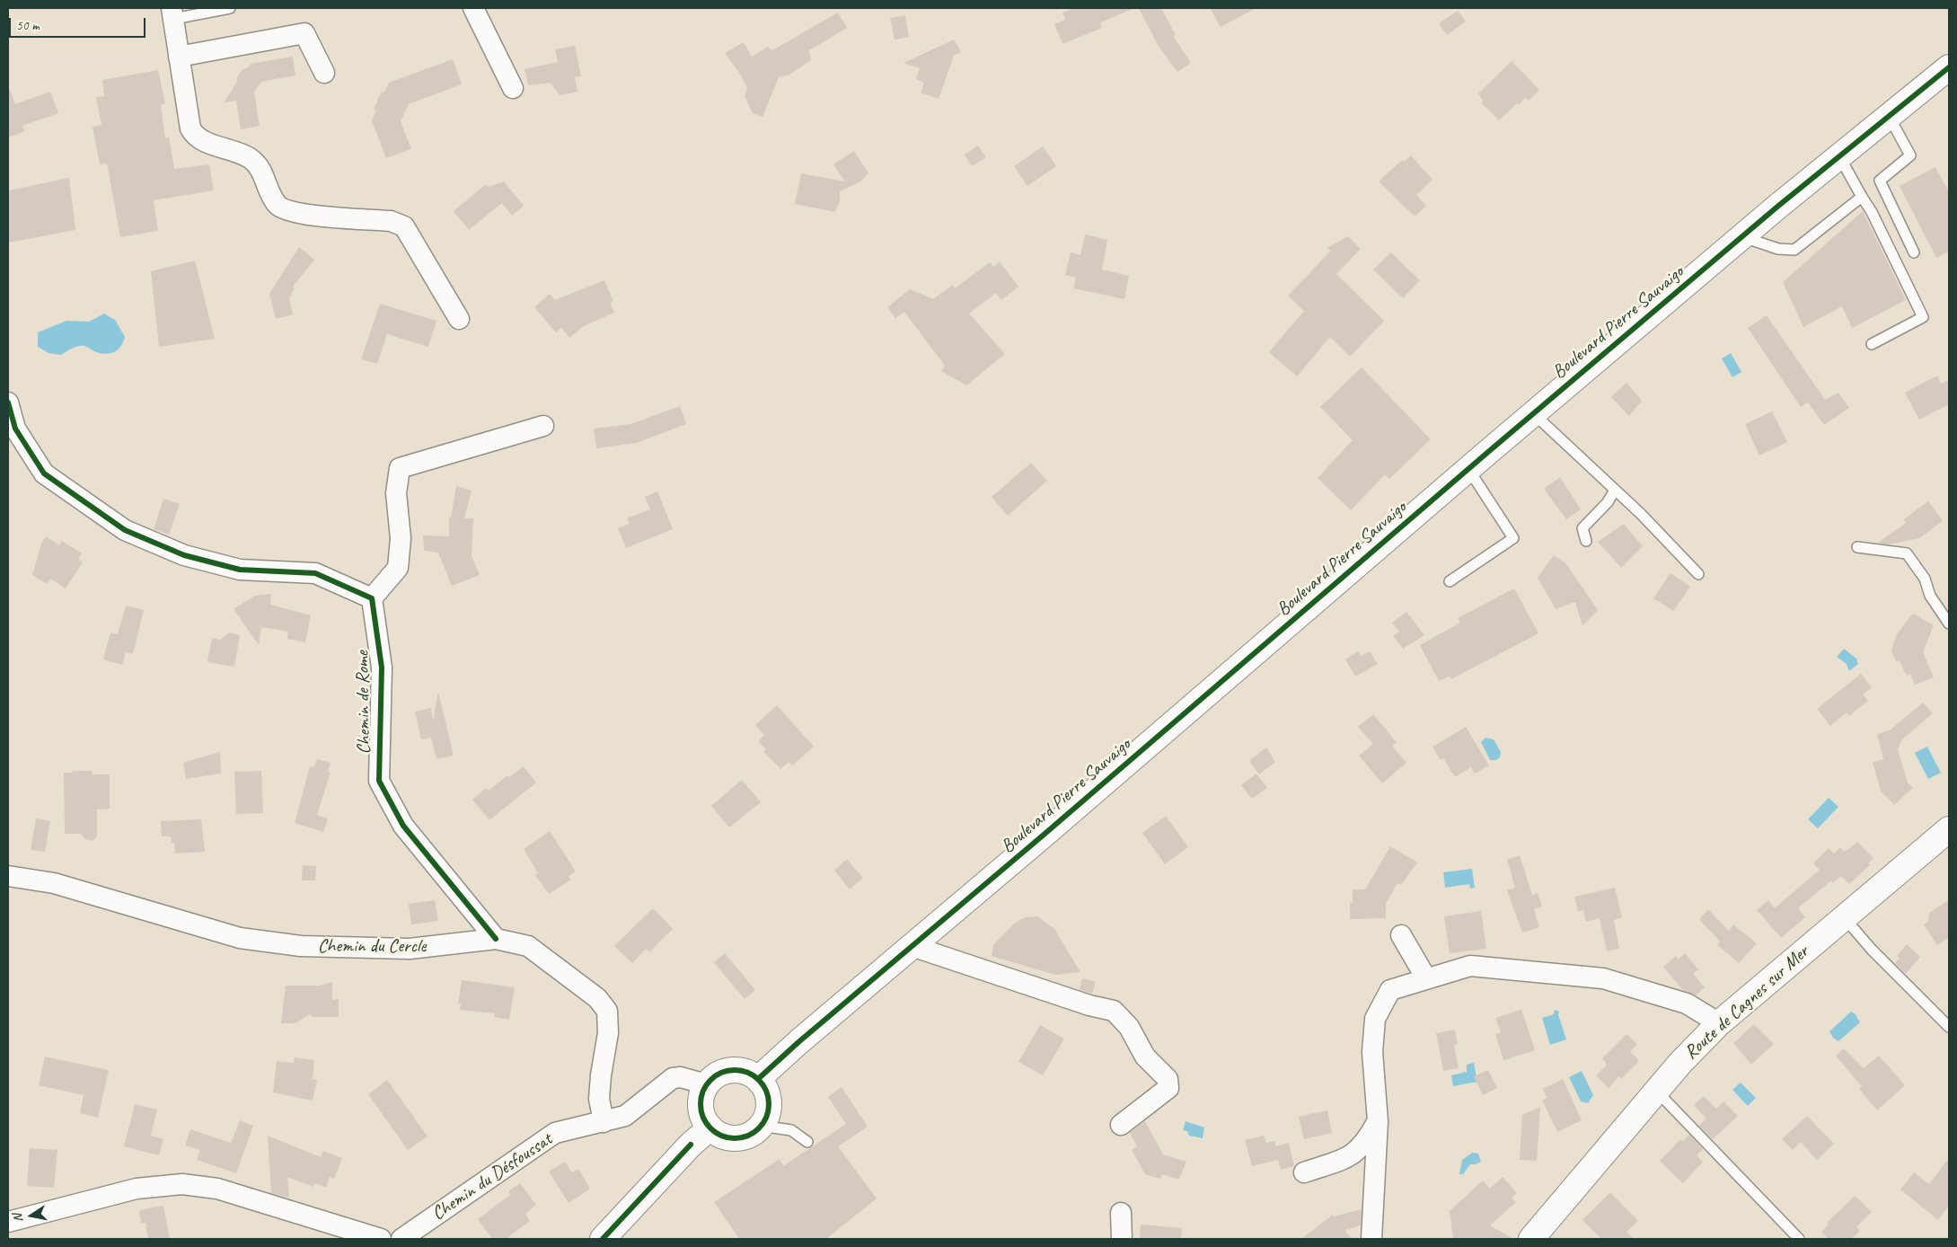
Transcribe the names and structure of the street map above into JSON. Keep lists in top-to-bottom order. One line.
{"streets":{"main road":["Boulevard Pierre Sauvaigo","Route de Cagnes sur Mer"],"street":["Chemin de Rome","Chemin du Cercle","Chemin du Désfoussat"]},"crossings":[["Boulevard Pierre Sauvaigo","Chemin du Désfoussat"],["Chemin de Rome","Chemin du Cercle"],["Chemin du Cercle","Chemin du Désfoussat"]],"scale_bar":"50 m","north":"left"}
